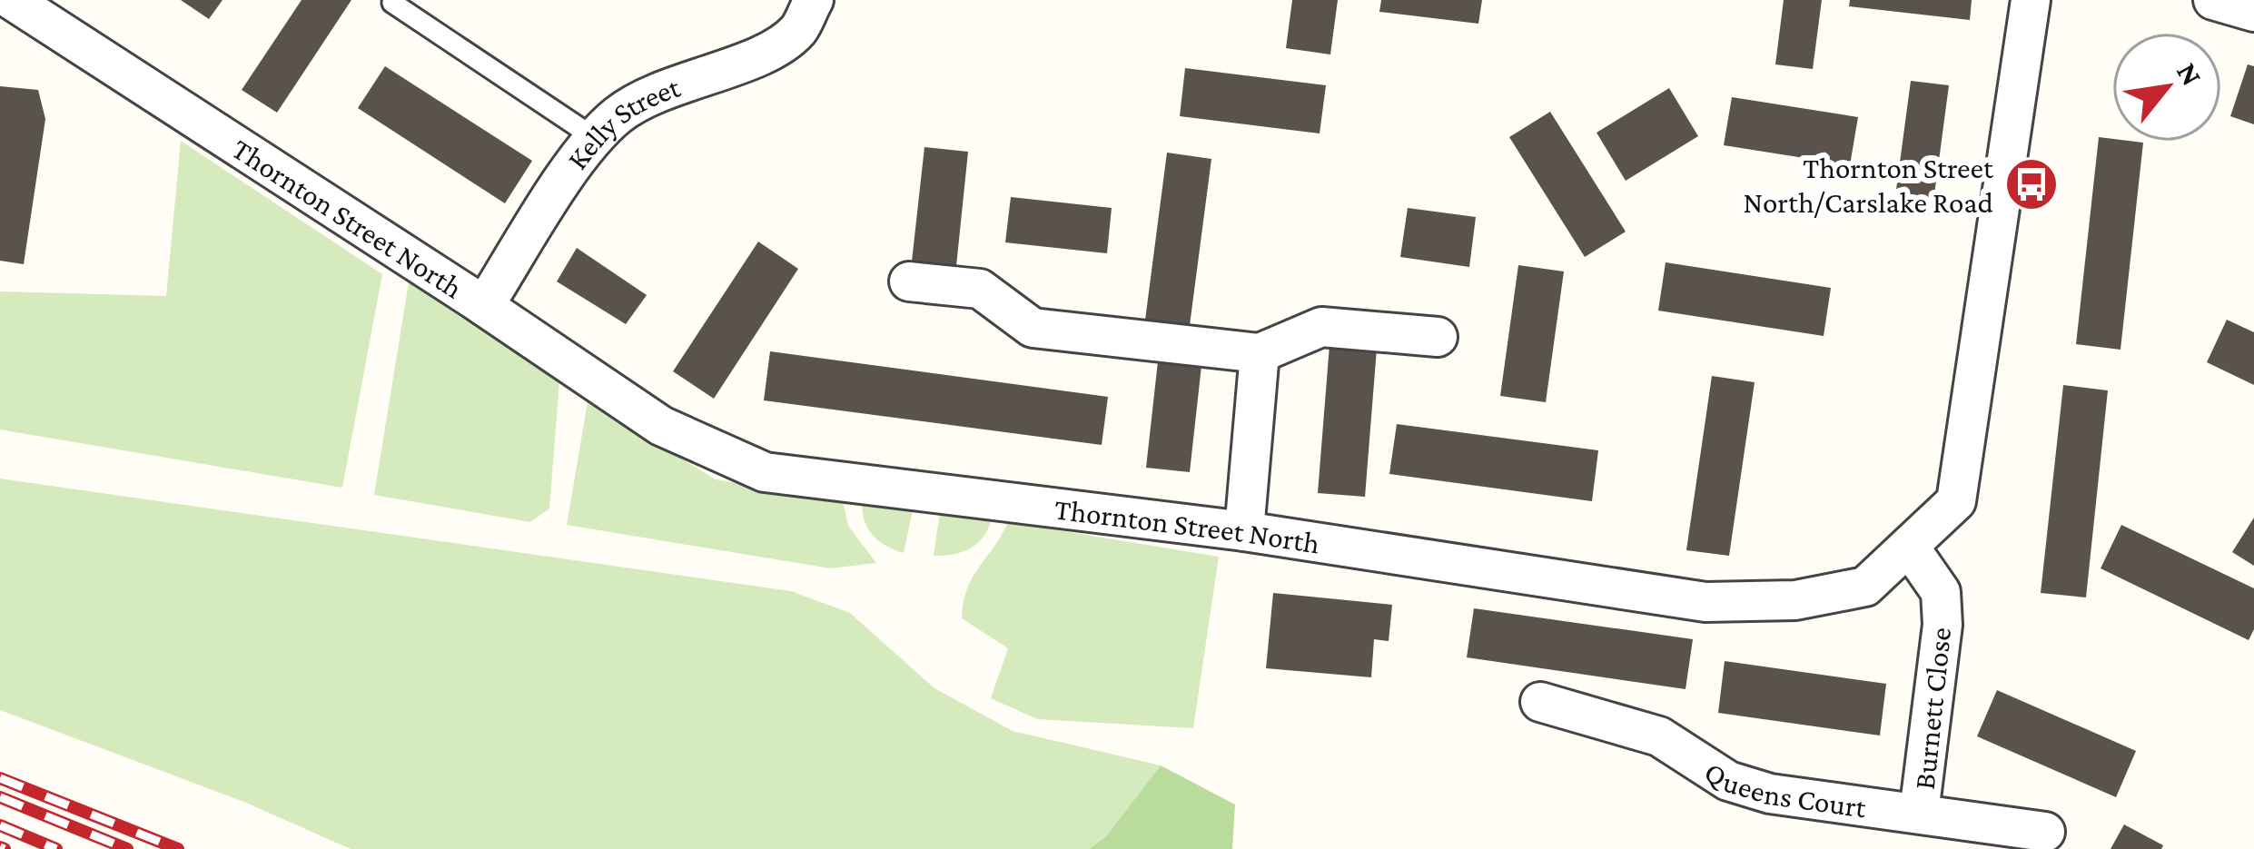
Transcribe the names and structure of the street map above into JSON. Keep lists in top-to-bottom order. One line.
{"streets":{"street":["Kelly Street","Thornton Street North","Burnett Close","Queens Court"]},"crossings":[["Kelly Street","Thornton Street North"],["Thornton Street North","Burnett Close"],["Burnett Close","Queens Court"]],"places":{"bus stop":["Thornton Street North/Carslake Road"]},"north":"top right"}
